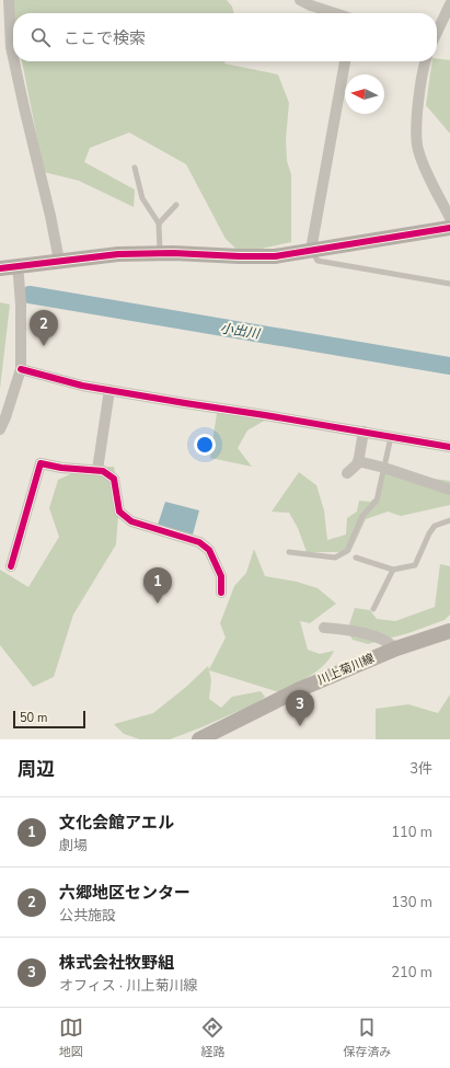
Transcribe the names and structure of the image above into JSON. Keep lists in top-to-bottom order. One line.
{"streets":{"street":["川上菊川線"]},"water":["小出川"],"scale_bar":"50 m","north":"left","page":{"search":"ここで検索","pins":["2","1","3"],"scale":"50 m","heading":["周辺","3件"],"list":[{"mark":"1","name":"文化会館アエル","note":"劇場","value":"110 m"},{"mark":"2","name":"六郷地区センター","note":"公共施設","value":"130 m"},{"mark":"3","name":"株式会社牧野組","note":"オフィス · 川上菊川線","value":"210 m"}],"nav":["地図","経路","保存済み"]}}
